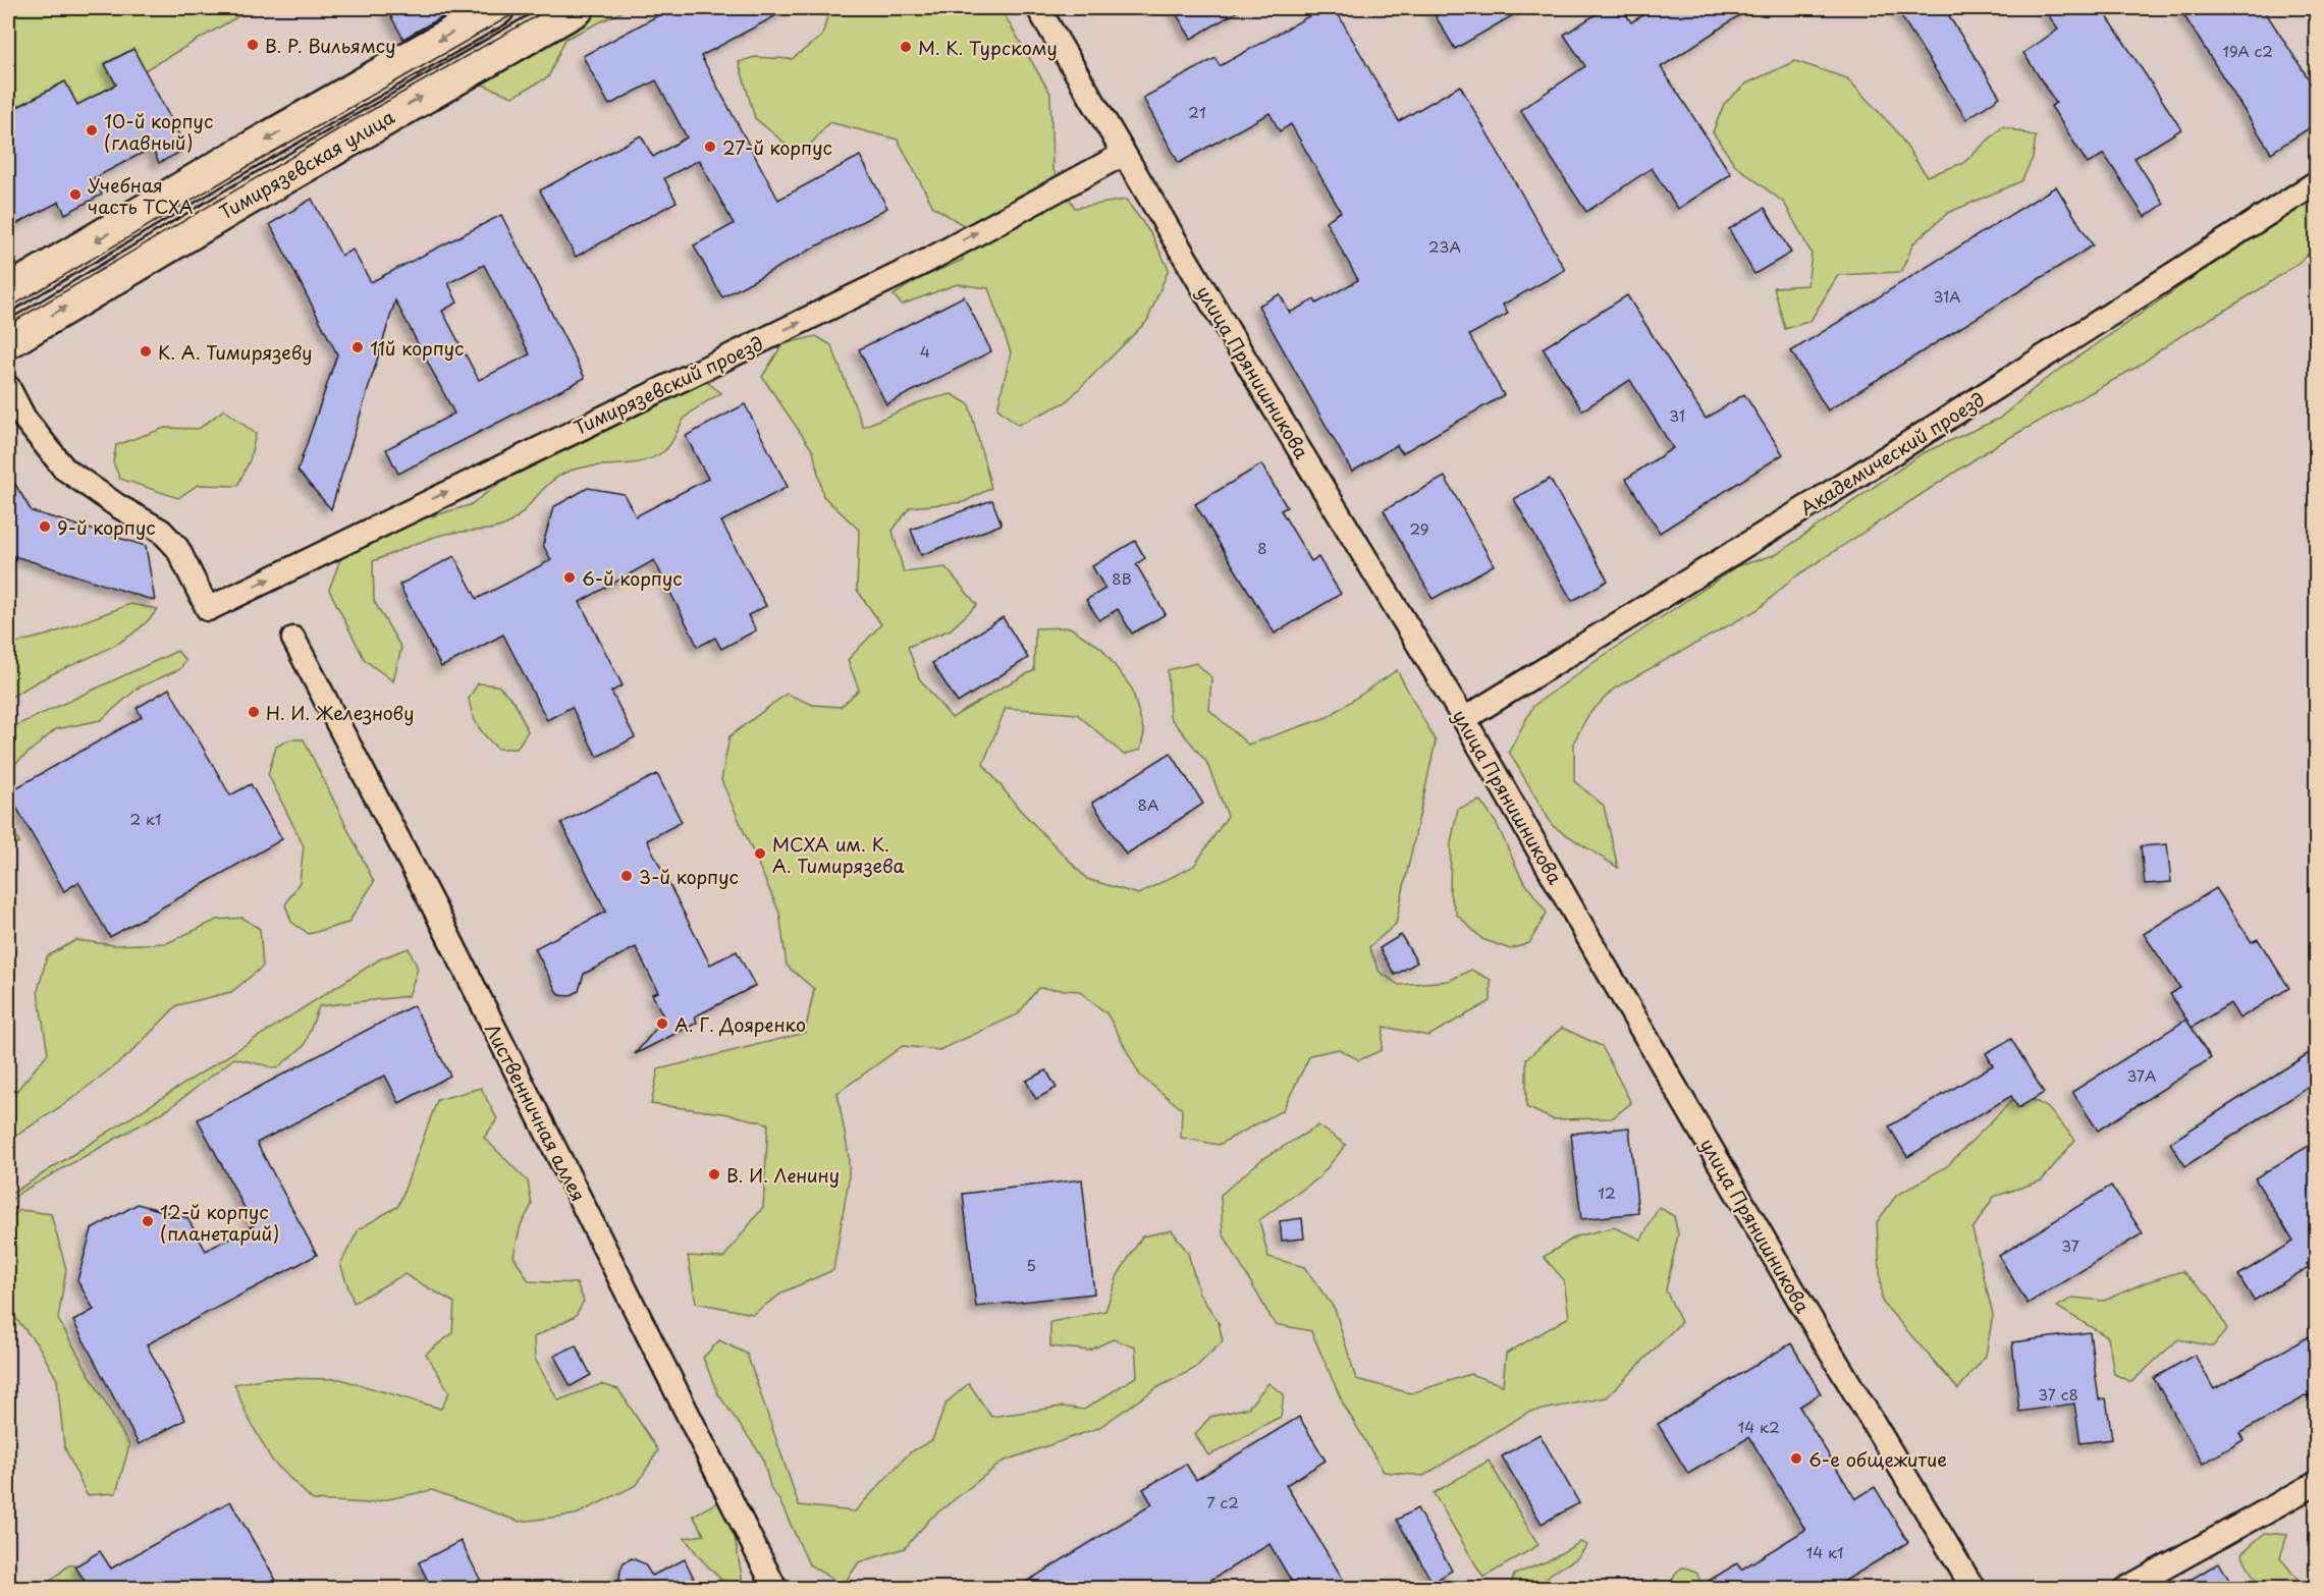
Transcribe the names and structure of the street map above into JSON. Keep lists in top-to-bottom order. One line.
{"streets":{"main road":["Тимирязевская улица"],"street":["улица Прянишникова","Тимирязевский проезд","Академический проезд","Лиственничная аллея"]},"crossings":[["улица Прянишникова","Тимирязевский проезд"],["улица Прянишникова","Академический проезд"]],"one_way":["Тимирязевский проезд"],"places":["В. Р. Вильямсу","М. К. Турскому","10-й корпус (главный)","27-й корпус","Учебная часть ТСХА","11й корпус","К. А. Тимирязеву","9-й корпус","6-й корпус","Н. И. Железнову","МСХА им. К. А. Тимирязева","3-й корпус","А. Г. Дояренко","В. И. Ленину","12-й корпус (планетарий)","6-е общежитие"],"house_numbers":["19А с2","21","23А","31А","4","31","29","8","8В","8А","2 к1","37А","12","37","5","37 с8","14 к2","7 с2","14 к1"]}
